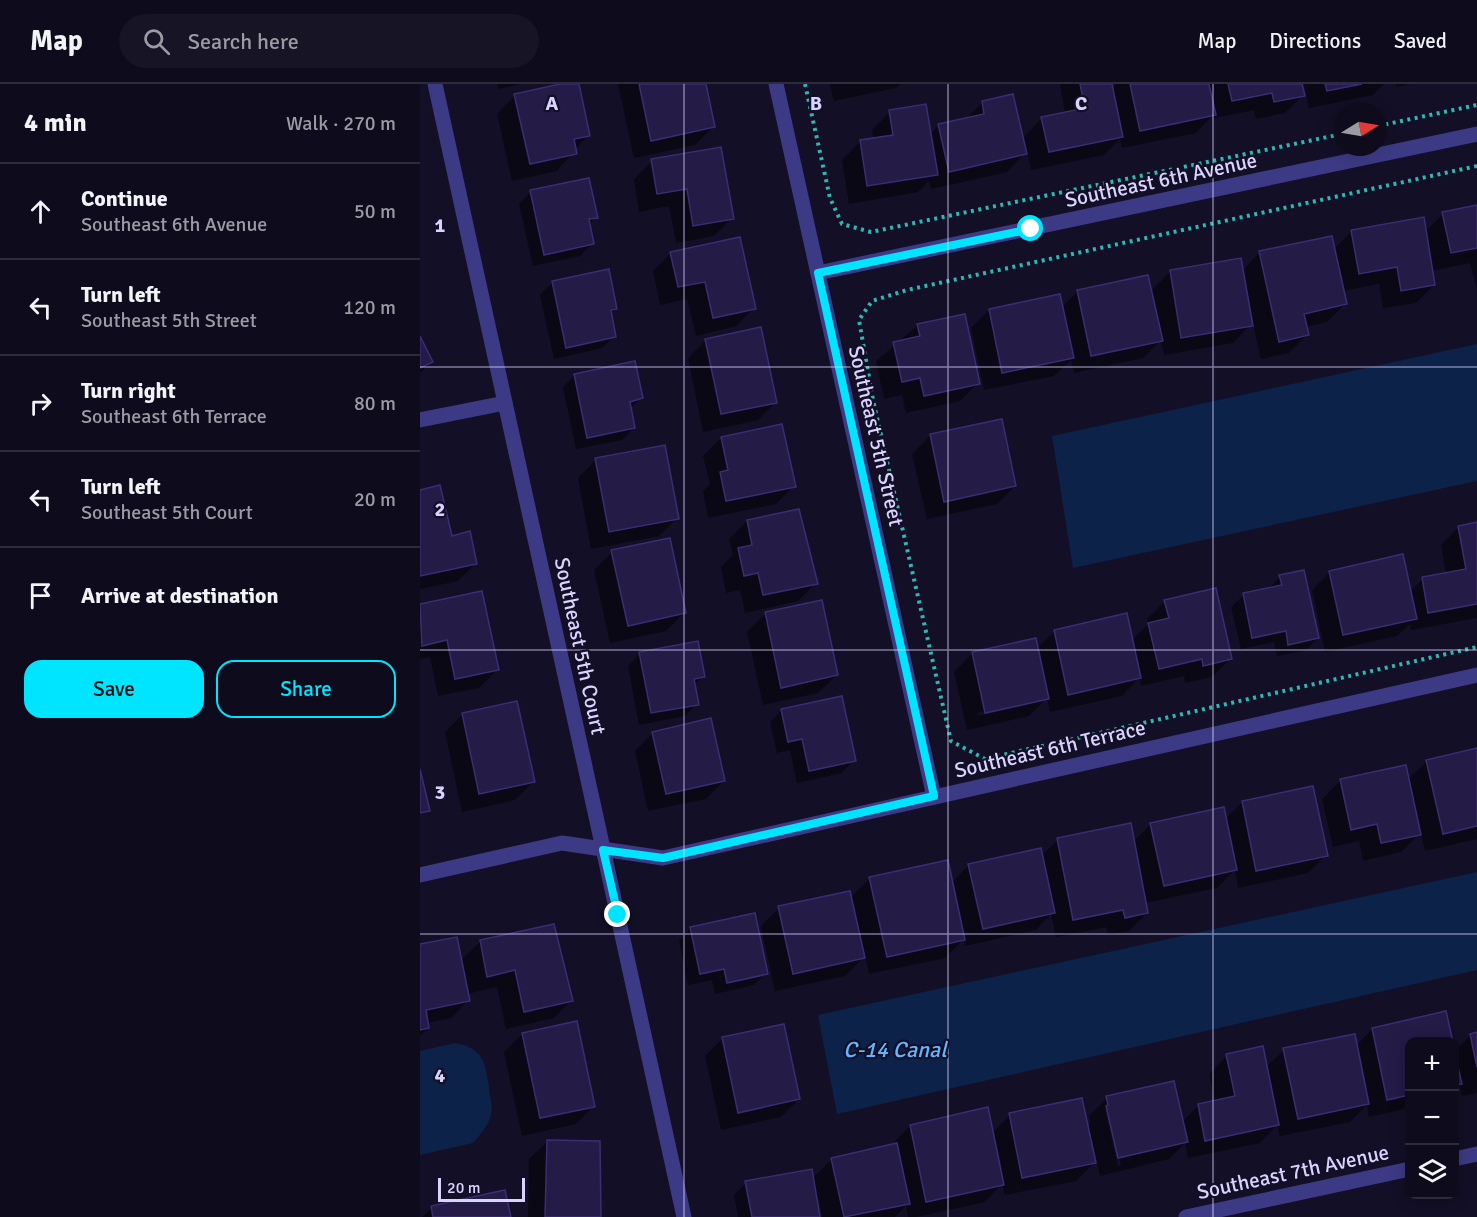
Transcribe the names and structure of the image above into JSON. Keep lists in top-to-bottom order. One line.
{"streets":{"street":["Southeast 6th Avenue","Southeast 5th Street","Southeast 5th Court","Southeast 6th Terrace","Southeast 7th Avenue"]},"crossings":[["Southeast 6th Avenue","Southeast 5th Street"],["Southeast 5th Street","Southeast 6th Terrace"],["Southeast 5th Court","Southeast 6th Terrace"]],"water":["C-14 Canal"],"scale_bar":"20 m","north":"right","page":{"header":"Map","search":"Search here","nav":["Map","Directions","Saved"],"heading":["4 min","Walk · 270 m"],"list":[["Continue","Southeast 6th Avenue","50 m"],["Turn left","Southeast 5th Street","120 m"],["Turn right","Southeast 6th Terrace","80 m"],["Turn left","Southeast 5th Court","20 m"],"Arrive at destination"],"buttons":["Save","Share"],"map_buttons":["+","−"],"scale":"20 m"},"grid":{"columns":["A","B","C"],"rows":["1","2","3","4"]}}
